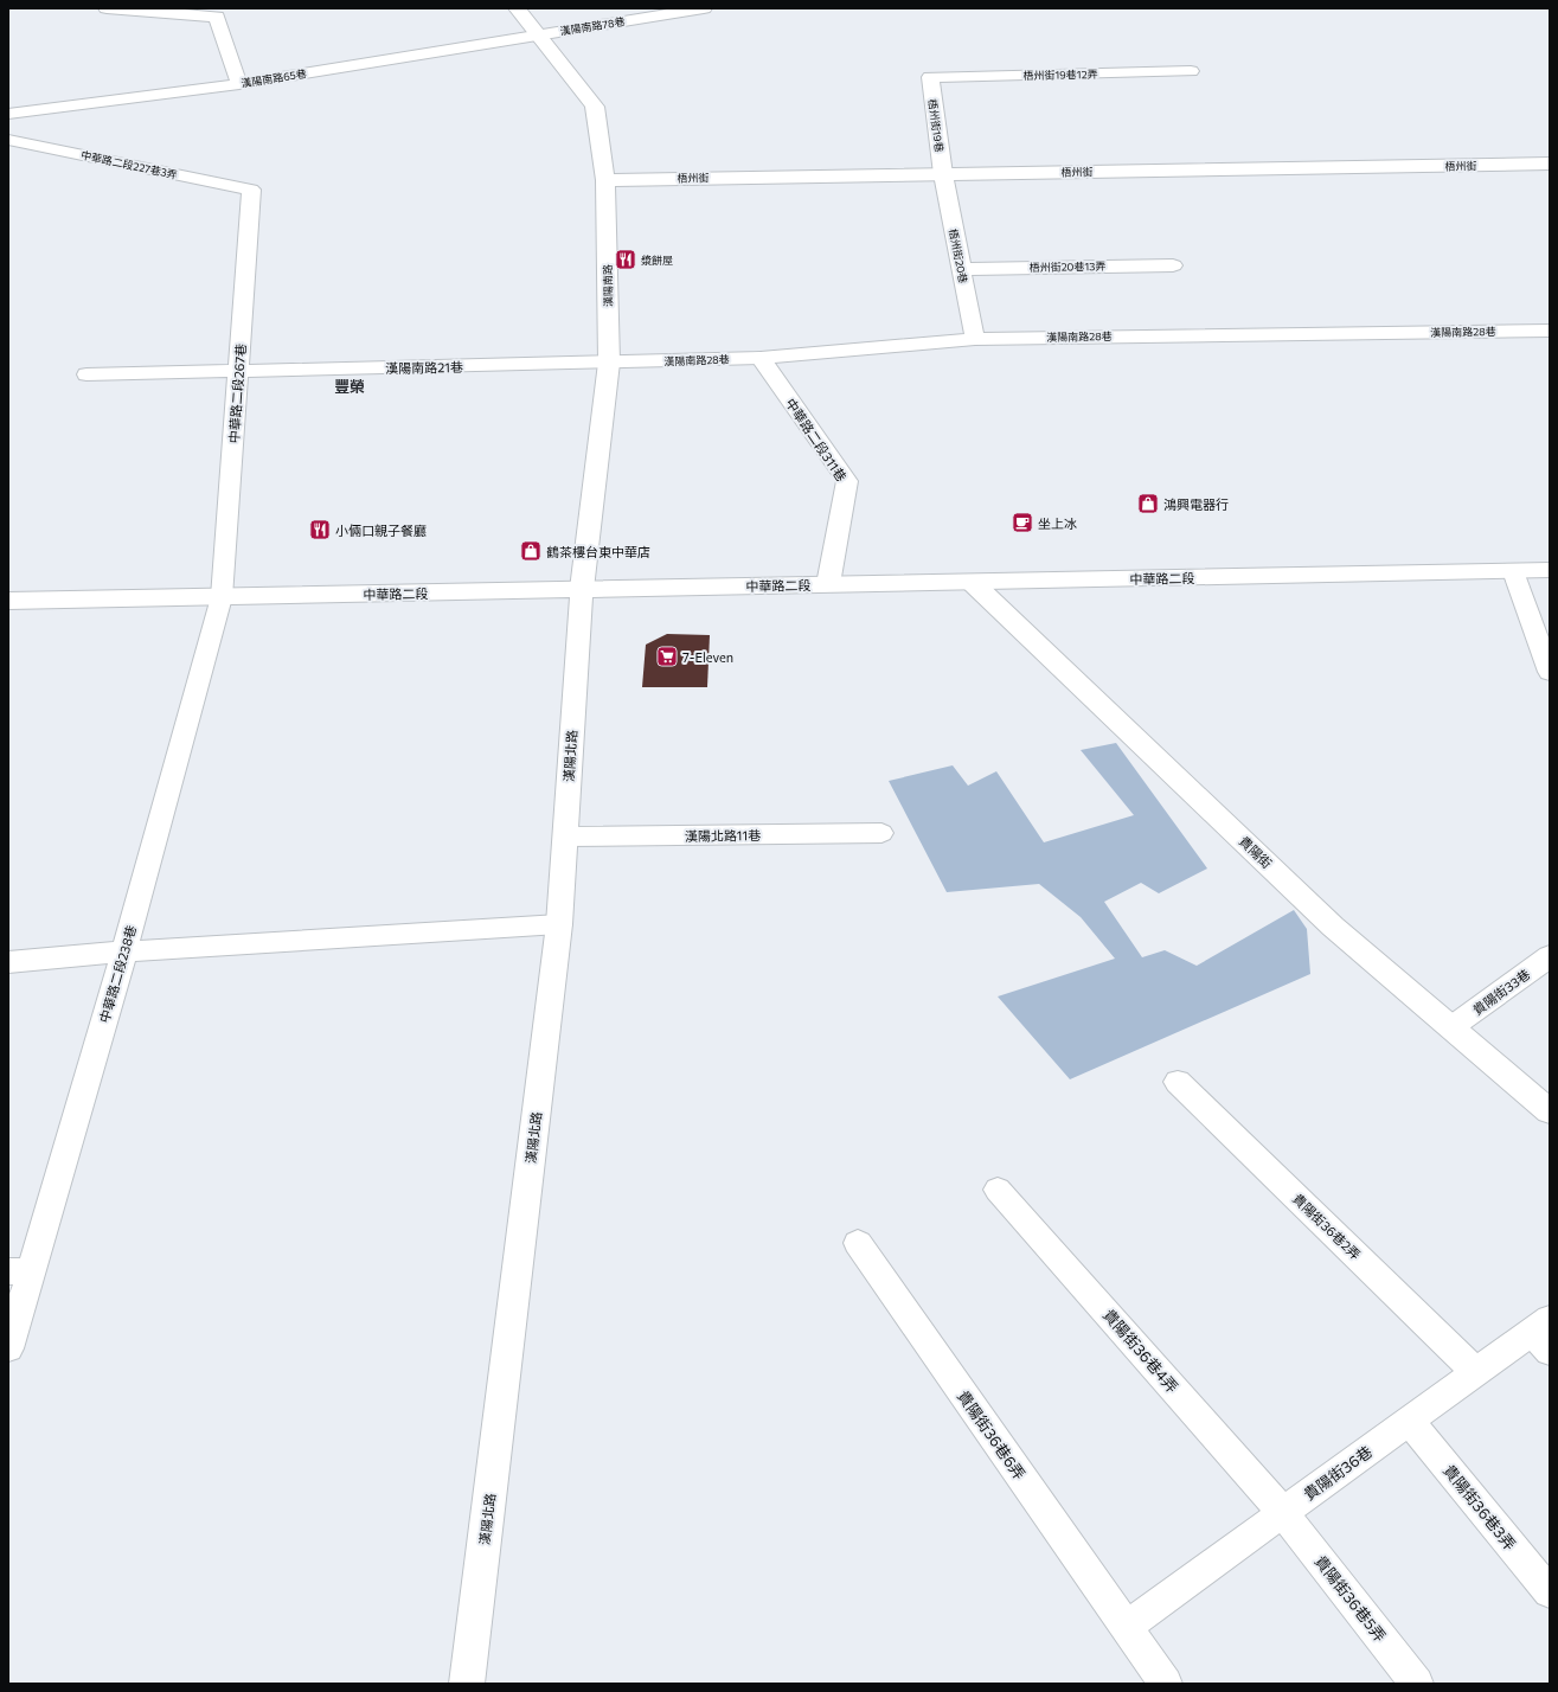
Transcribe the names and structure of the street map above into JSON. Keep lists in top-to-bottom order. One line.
{"streets":{"street":["梧州街","漢陽南路","中華路二段311巷","中華路二段","漢陽北路","貴陽街"],"lane":["漢陽南路78巷","梧州街19巷12弄","漢陽南路65巷","梧州街19巷","中華路二段227巷3弄","梧州街20巷","梧州街20巷13弄","漢陽南路28巷","漢陽南路21巷","中華路二段267巷","漢陽北路11巷","中華路二段238巷","貴陽街33巷","貴陽街36巷2弄","貴陽街36巷4弄","貴陽街36巷6弄","貴陽街36巷","貴陽街36巷3弄","貴陽街36巷5弄"]},"crossings":[["漢陽南路78巷","漢陽南路65巷"],["漢陽南路78巷","漢陽南路"],["梧州街19巷12弄","梧州街19巷"],["漢陽南路65巷","漢陽南路"],["梧州街19巷","梧州街"],["梧州街19巷","梧州街20巷"],["中華路二段227巷3弄","中華路二段267巷"],["梧州街","梧州街20巷"],["梧州街","漢陽南路"],["梧州街20巷","梧州街20巷13弄"],["梧州街20巷","漢陽南路28巷"],["漢陽南路","漢陽南路28巷"],["漢陽南路","漢陽南路21巷"],["漢陽南路","中華路二段"],["漢陽南路","漢陽北路"],["漢陽南路28巷","漢陽南路21巷"],["漢陽南路28巷","中華路二段311巷"],["漢陽南路21巷","中華路二段267巷"],["中華路二段267巷","中華路二段"],["中華路二段267巷","中華路二段238巷"],["中華路二段311巷","中華路二段"],["中華路二段","漢陽北路"],["中華路二段","貴陽街"],["中華路二段","中華路二段238巷"],["漢陽北路","漢陽北路11巷"],["貴陽街","貴陽街33巷"],["貴陽街36巷2弄","貴陽街36巷"],["貴陽街36巷4弄","貴陽街36巷"],["貴陽街36巷4弄","貴陽街36巷5弄"],["貴陽街36巷6弄","貴陽街36巷"],["貴陽街36巷","貴陽街36巷3弄"],["貴陽街36巷","貴陽街36巷5弄"]],"districts":["豐榮"],"places":{"restaurant":["漿餅屋","小倆口親子餐廳"],"shop":["鴻興電器行","鶴茶樓台東中華店"],"cafe":["坐上冰"],"supermarket":["7-Eleven"]}}
